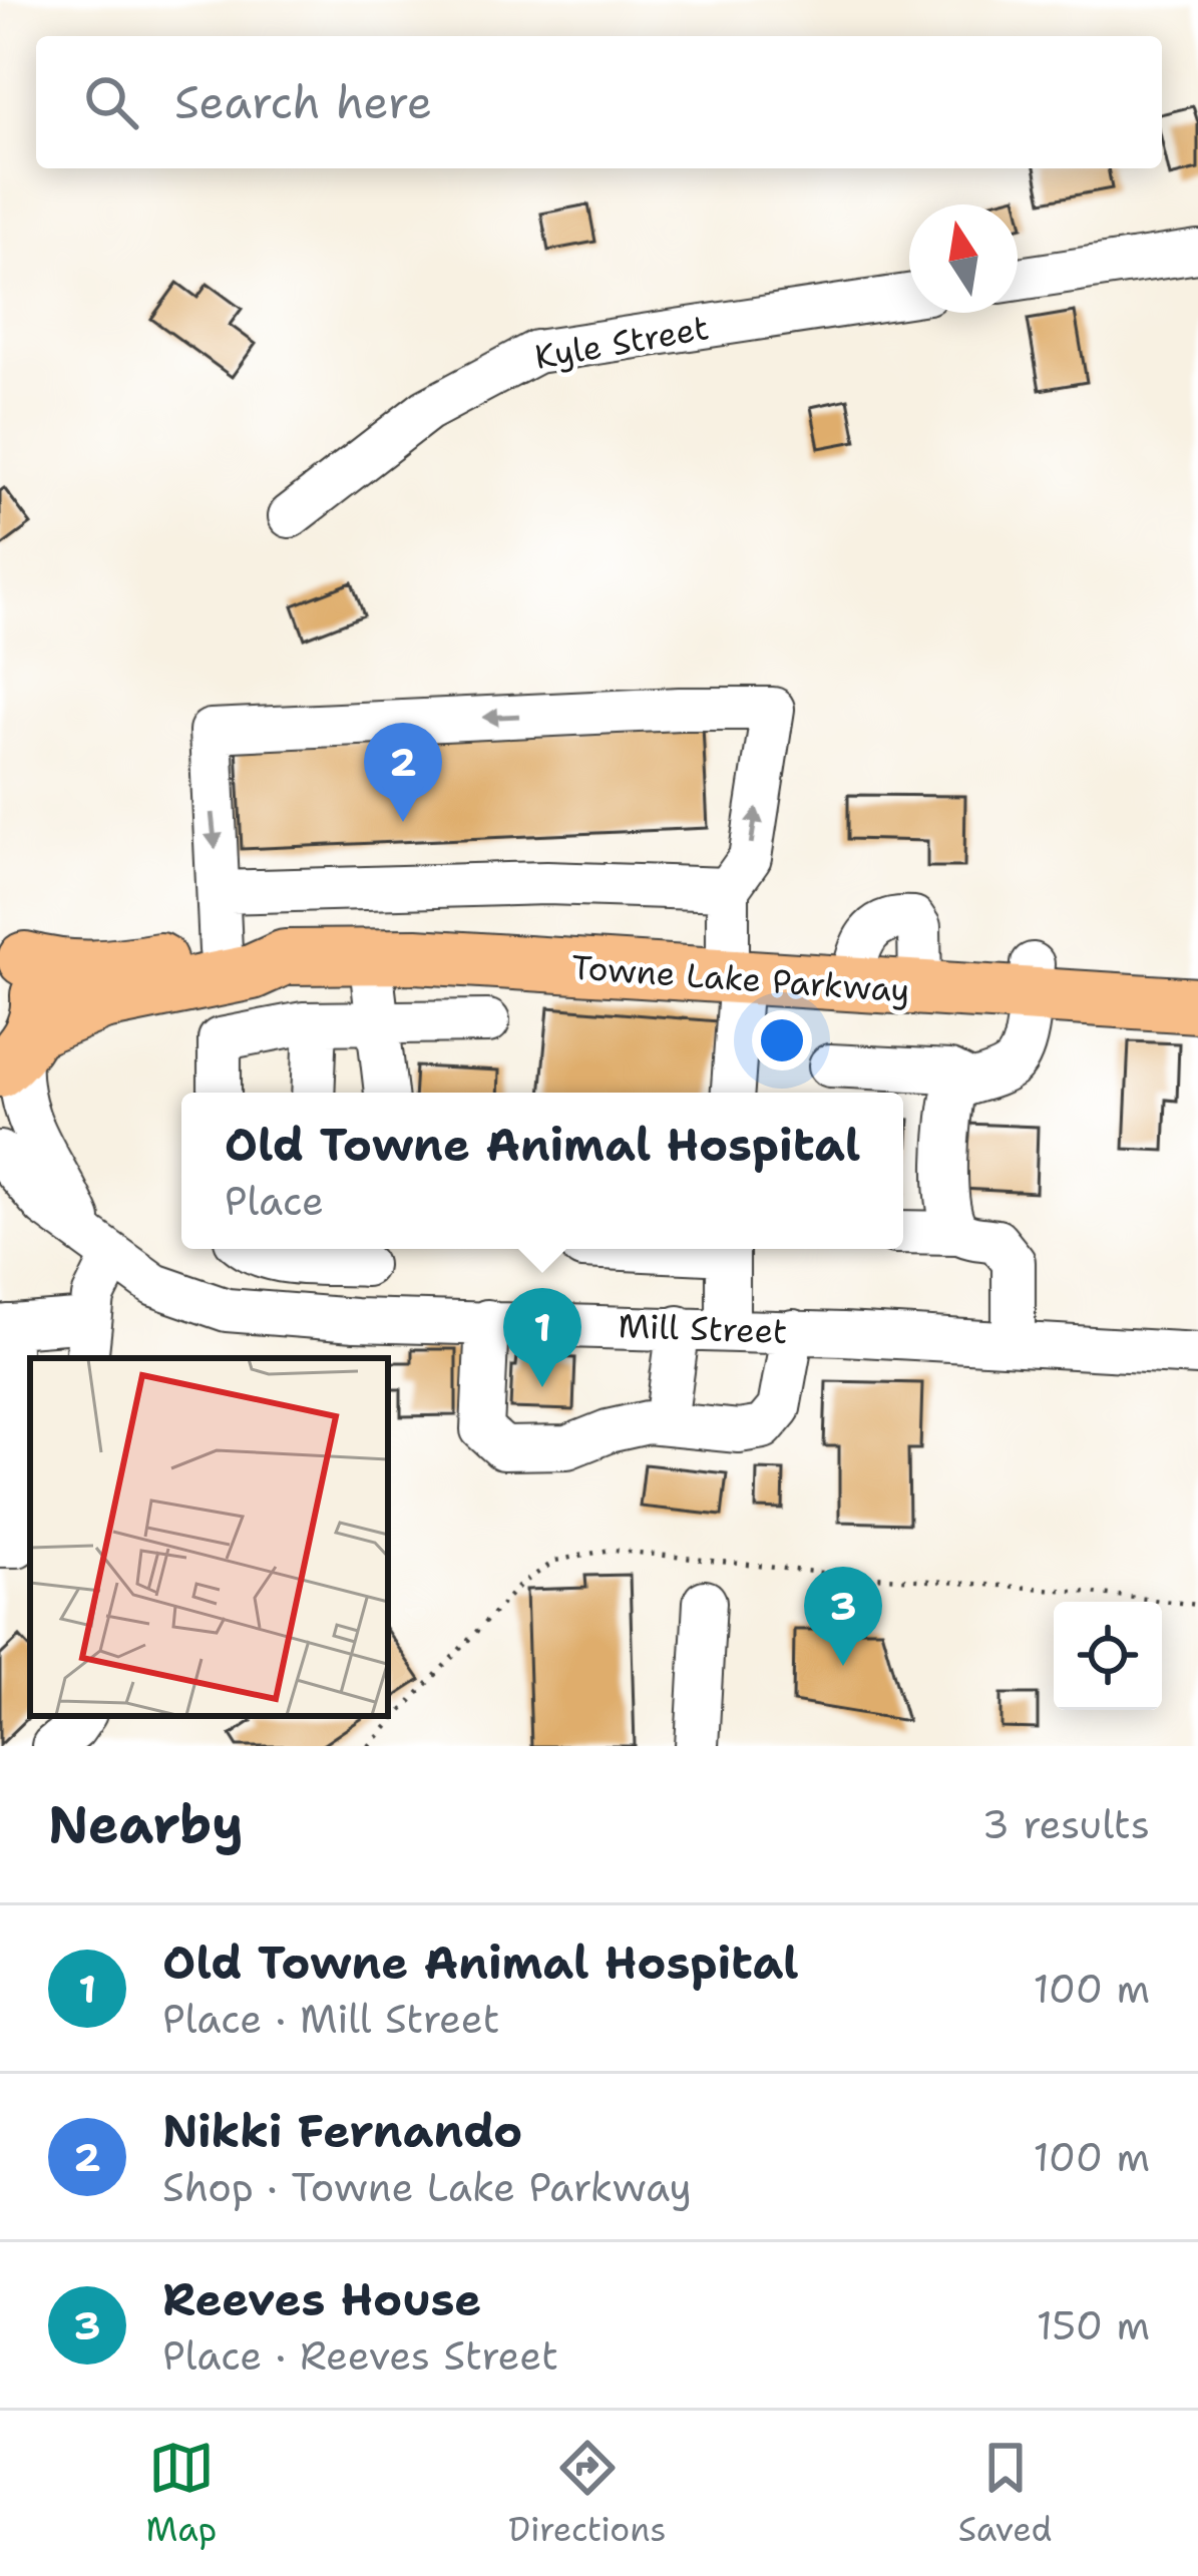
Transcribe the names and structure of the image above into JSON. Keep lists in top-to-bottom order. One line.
{"streets":{"main road":["Towne Lake Parkway"],"street":["Kyle Street","Mill Street"]},"north":"top","page":{"search":"Search here","pins":["2","1","3"],"popup":["Old Towne Animal Hospital","Place"],"heading":["Nearby","3 results"],"list":[{"mark":"1","name":"Old Towne Animal Hospital","note":"Place · Mill Street","value":"100 m"},{"mark":"2","name":"Nikki Fernando","note":"Shop · Towne Lake Parkway","value":"100 m"},{"mark":"3","name":"Reeves House","note":"Place · Reeves Street","value":"150 m"}],"nav":["Map","Directions","Saved"]}}
